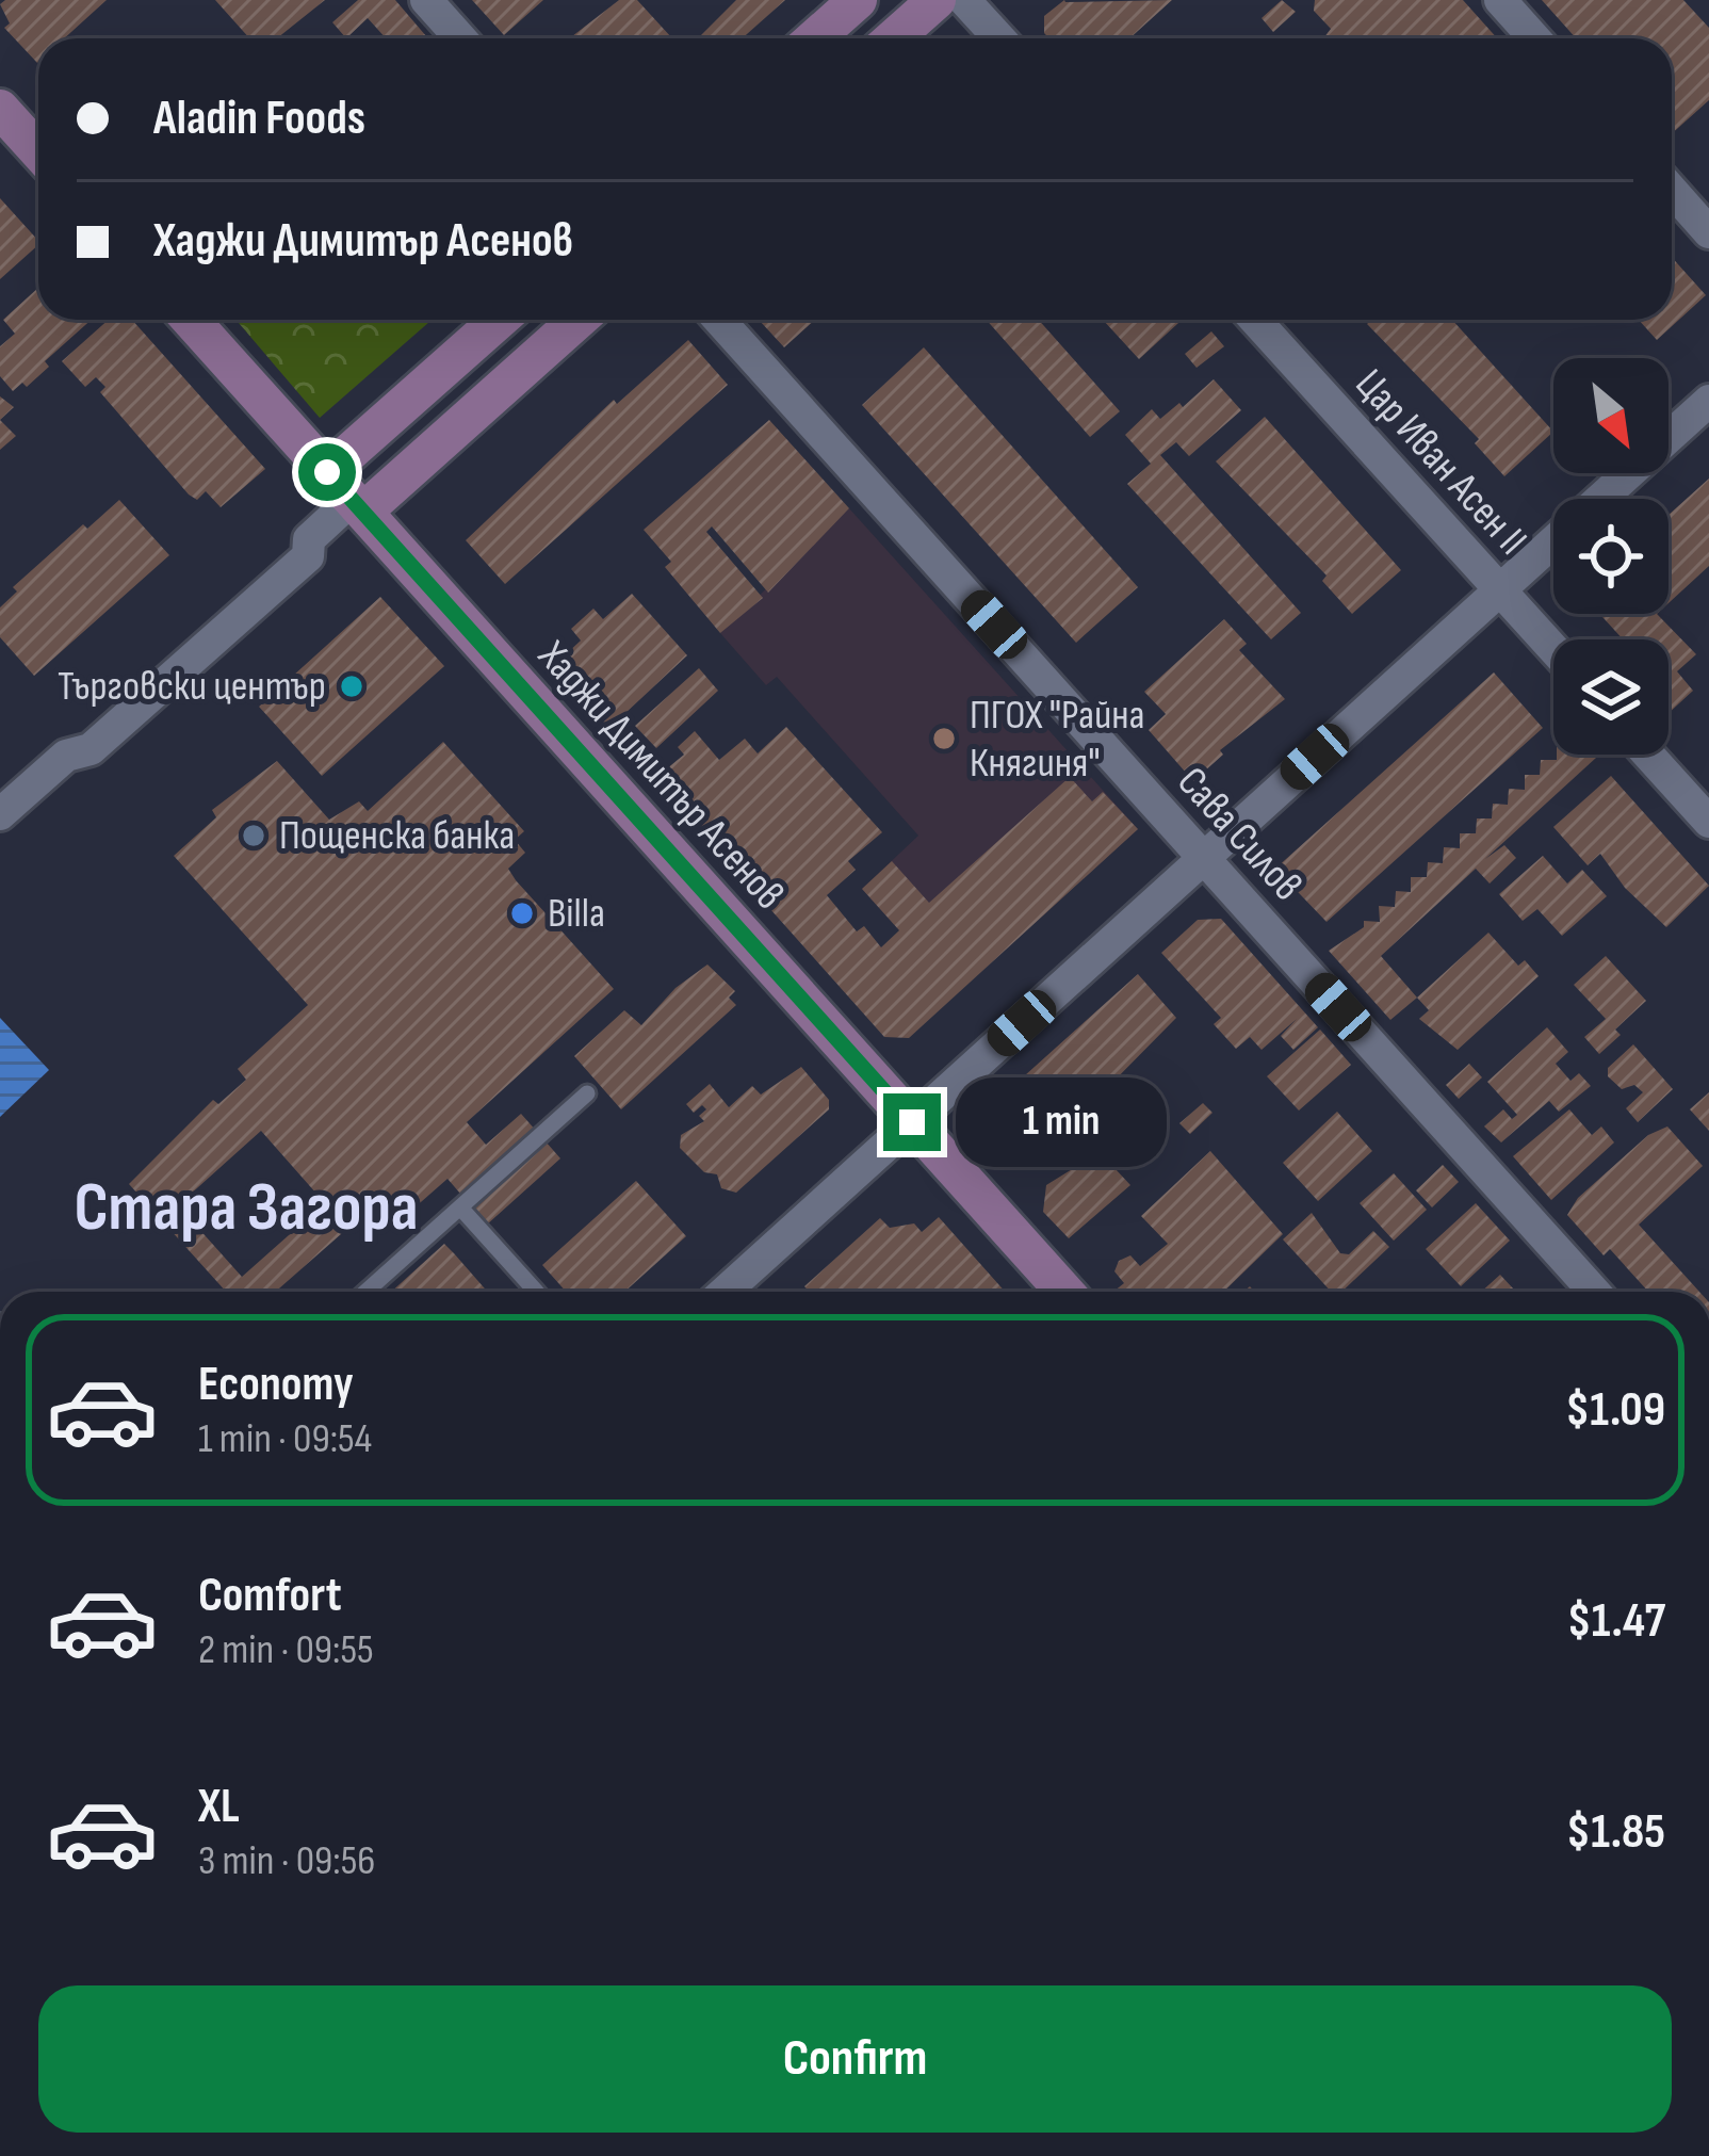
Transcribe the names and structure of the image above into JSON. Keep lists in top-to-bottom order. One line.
{"streets":{"street":["Цар Иван Асен II","Хаджи Димитър Асенов","Сава Силов"]},"districts":["Стара Загора"],"places":["Търговски център","ПГОХ \"Райна Княгиня\"","Пощенска банка","Billa"],"north":"bottom right","page":{"banner":["Aladin Foods","Хаджи Димитър Асенов"],"bubble":"1 min","list":[{"name":"Economy","note":"1 min · 09:54","value":"$1.09"},{"name":"Comfort","note":"2 min · 09:55","value":"$1.47"},{"name":"XL","note":"3 min · 09:56","value":"$1.85"}],"buttons":"Confirm"}}
